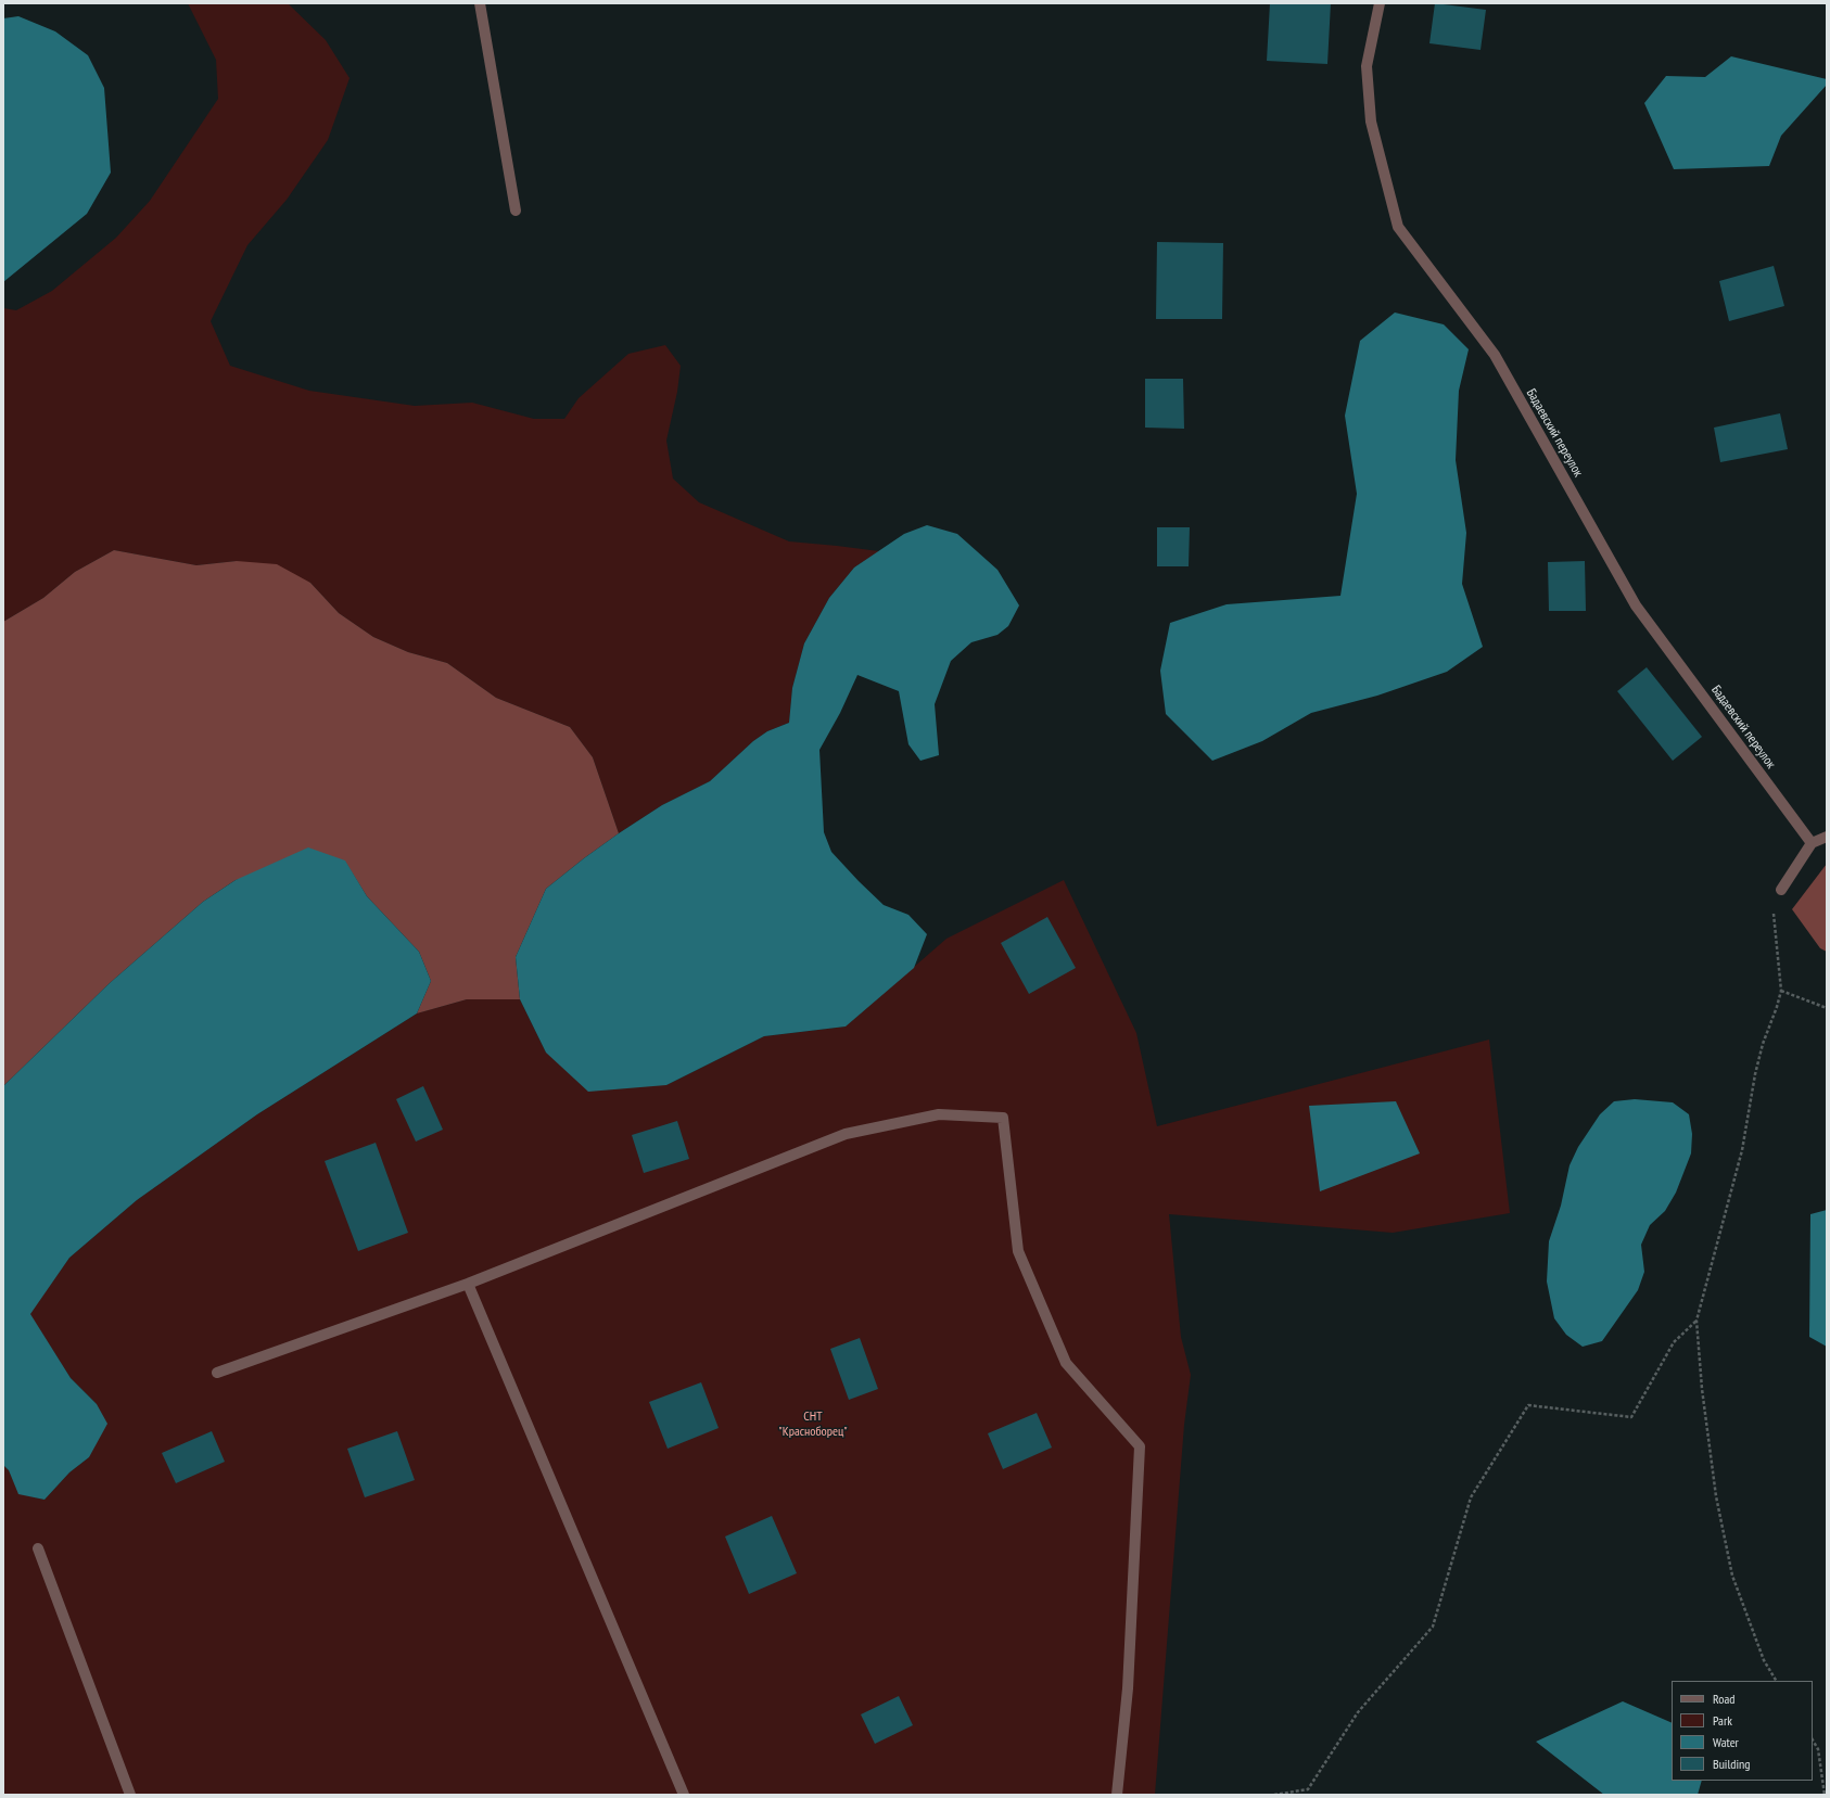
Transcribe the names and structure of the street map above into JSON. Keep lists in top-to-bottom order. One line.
{"streets":{"street":["Бадаевский переулок"]},"parks":["СНТ \"Красноборец\""],"legend":["Road","Park","Water","Building"]}
